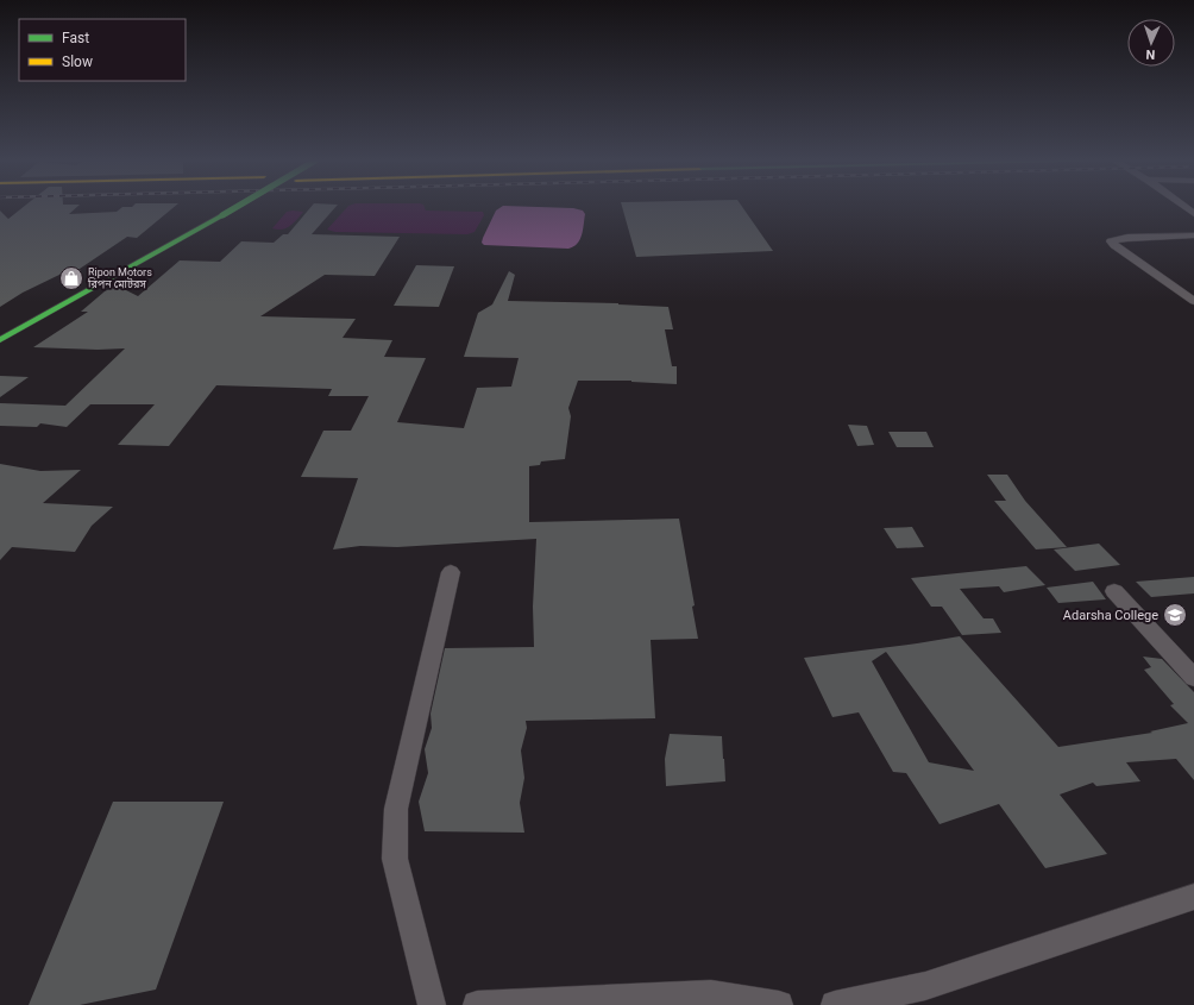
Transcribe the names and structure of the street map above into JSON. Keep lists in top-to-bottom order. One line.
{"places":{"shop":["Ripon Motors রিপন মোটরস"],"school or university":["Adarsha College"]},"legend":["Fast","Slow"],"north":"bottom"}
